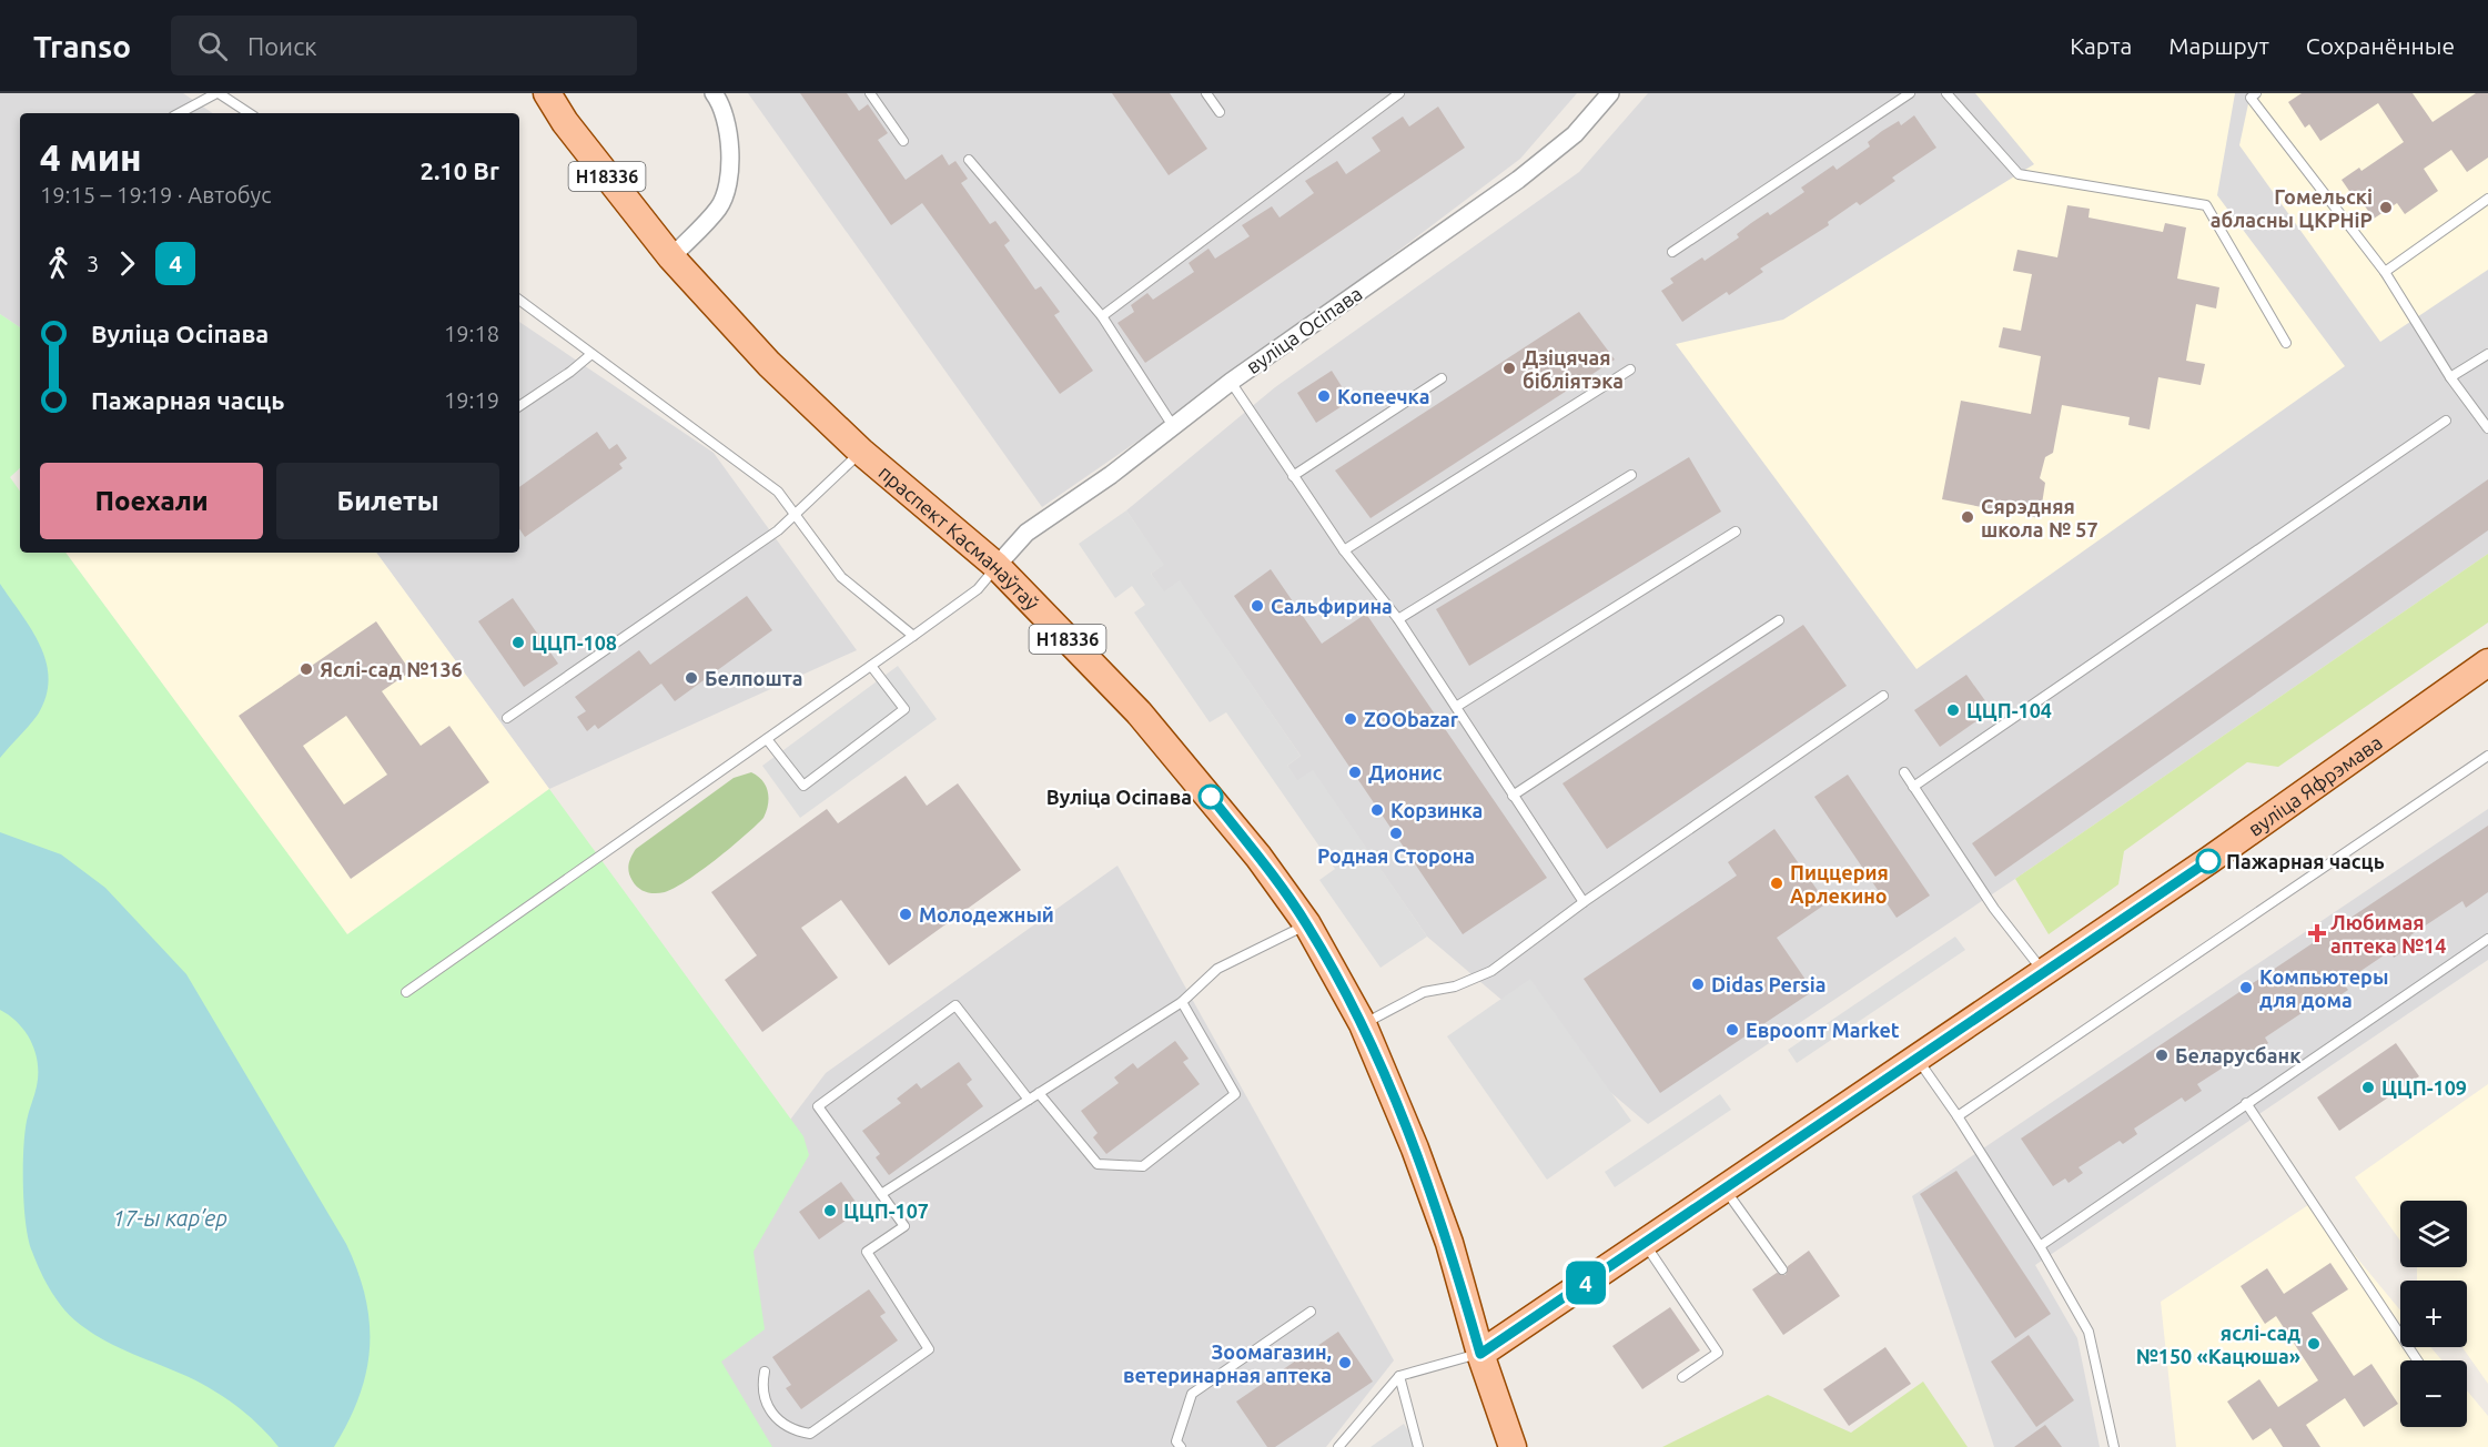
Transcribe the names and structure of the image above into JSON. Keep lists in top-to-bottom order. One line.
{"streets":{"main road":["Н18336","праспект Касманаўтаў","вуліца Яфрэмава"],"street":["вуліца Осіпава"]},"crossings":[["вуліца Осіпава","праспект Касманаўтаў"],["праспект Касманаўтаў","вуліца Яфрэмава"]],"water":["17-ы кар’ер"],"places":{"other":["Гомельскі абласны ЦКРНіР","Дзіцячая бібліятэка","Копеечка","Сярэдняя школа № 57","Сальфирина","ЦЦП-108","Яслі-сад №136","Белпошта","ЦЦП-104","ZOObazar","Дионис","Вуліца Осіпава","Корзинка","Родная Сторона","Пажарная часць","Пиццерия Арлекино","Молодежный","Didas Persia","Компьютеры для дома","Евроопт Market","Беларусбанк","ЦЦП-109","ЦЦП-107","яслі-сад №150 «Кацюша»","Зоомагазин, ветеринарная аптека"],"health":["Любимая аптека №14"]},"lines":["bus line 4"],"page":{"header":"Transo","search":"Поиск","nav":["Карта","Маршрут","Сохранённые"],"on_map":"4","heading":["4 мин","19:15 – 19:19 · Автобус","2.10 Br"],"legs":["3","4"],"list":[{"name":"Вуліца Осіпава","value":"19:18"},{"name":"Пажарная часць","value":"19:19"}],"buttons":["Поехали","Билеты"],"map_buttons":["+","−"]}}
